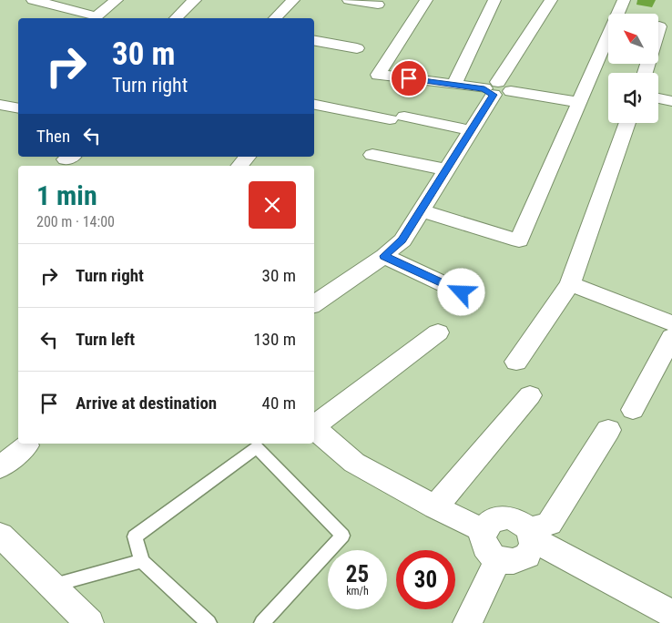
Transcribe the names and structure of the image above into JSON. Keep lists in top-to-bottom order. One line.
{"north":"top left","page":{"turn":["30 m","Turn right"],"then":"Then","heading":["1 min","200 m · 14:00"],"list":[{"name":"Turn right","value":"30 m"},{"name":"Turn left","value":"130 m"},{"name":"Arrive at destination","value":"40 m"}],"speed":"25 km/h","limit":"30"}}
